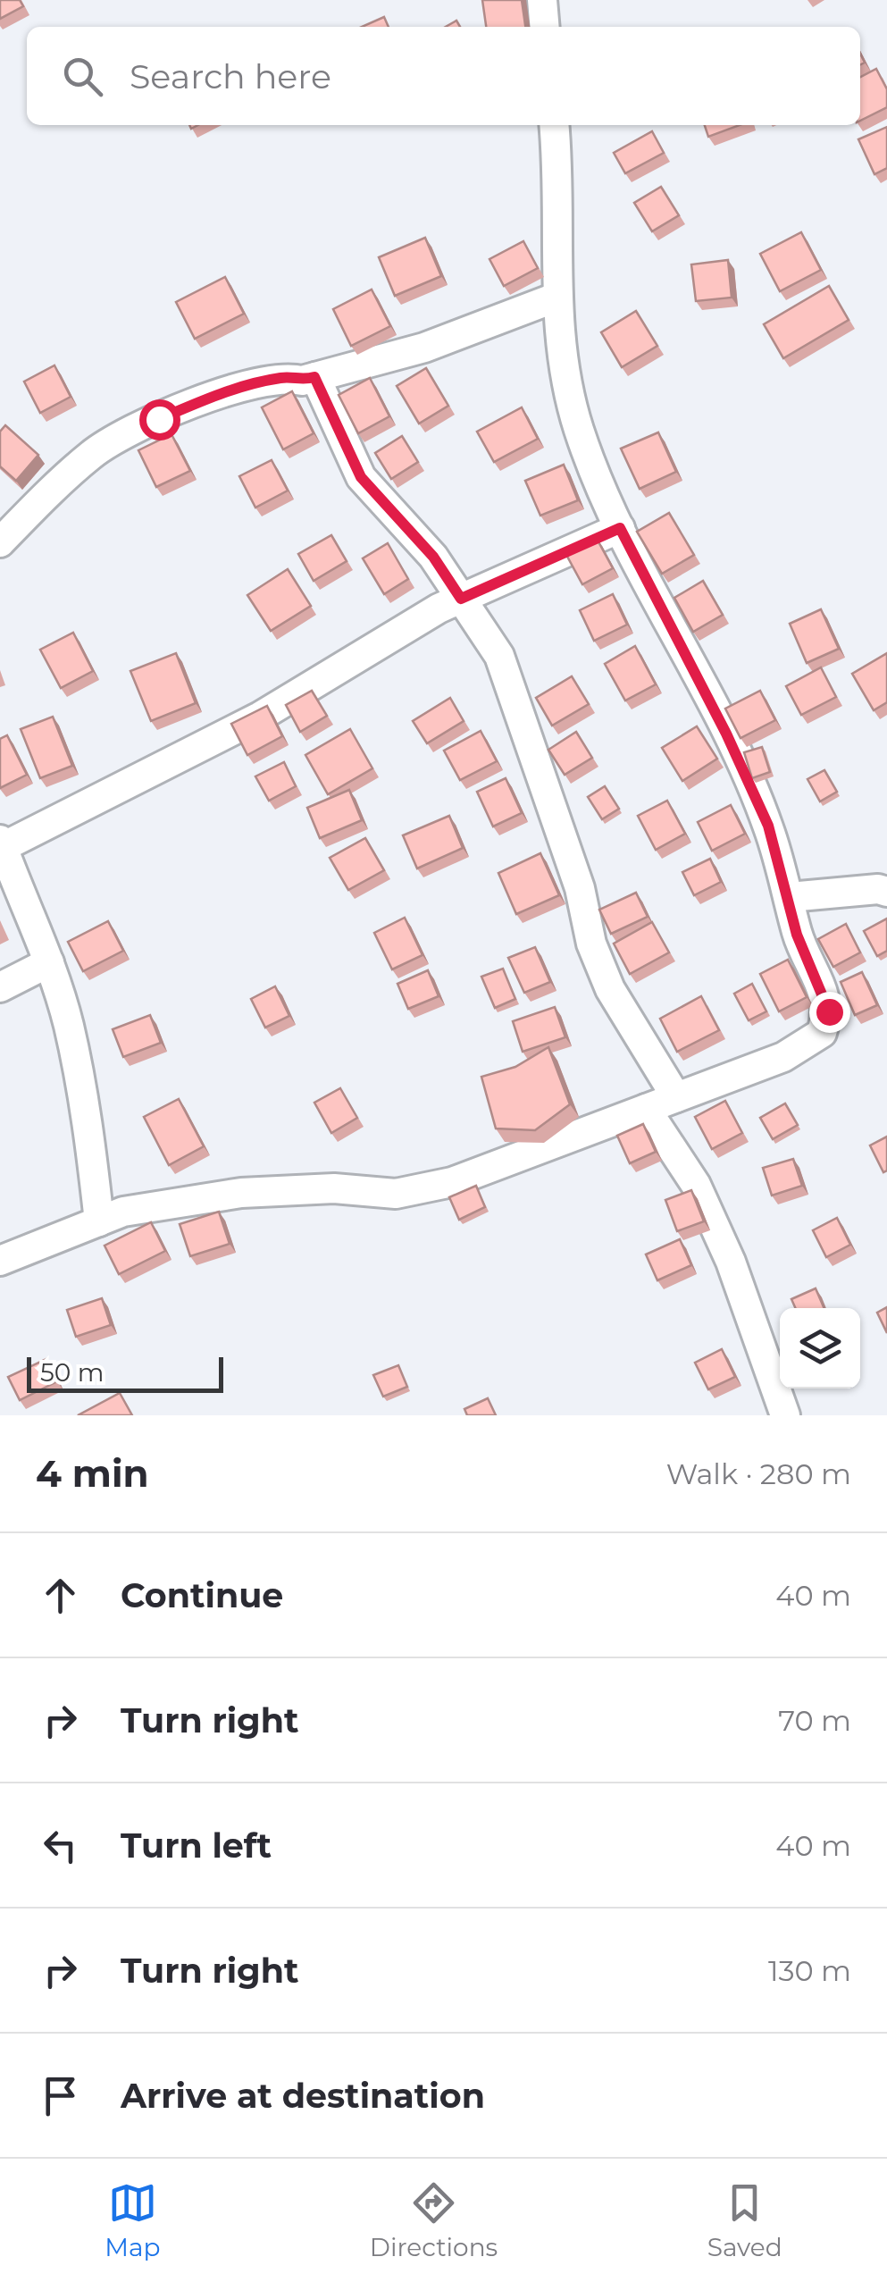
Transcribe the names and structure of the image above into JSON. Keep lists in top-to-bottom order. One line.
{"scale_bar":"50 m","page":{"search":"Search here","scale":"50 m","heading":["4 min","Walk · 280 m"],"list":[["Continue","40 m"],["Turn right","70 m"],["Turn left","40 m"],["Turn right","130 m"],"Arrive at destination"],"nav":["Map","Directions","Saved"]}}
